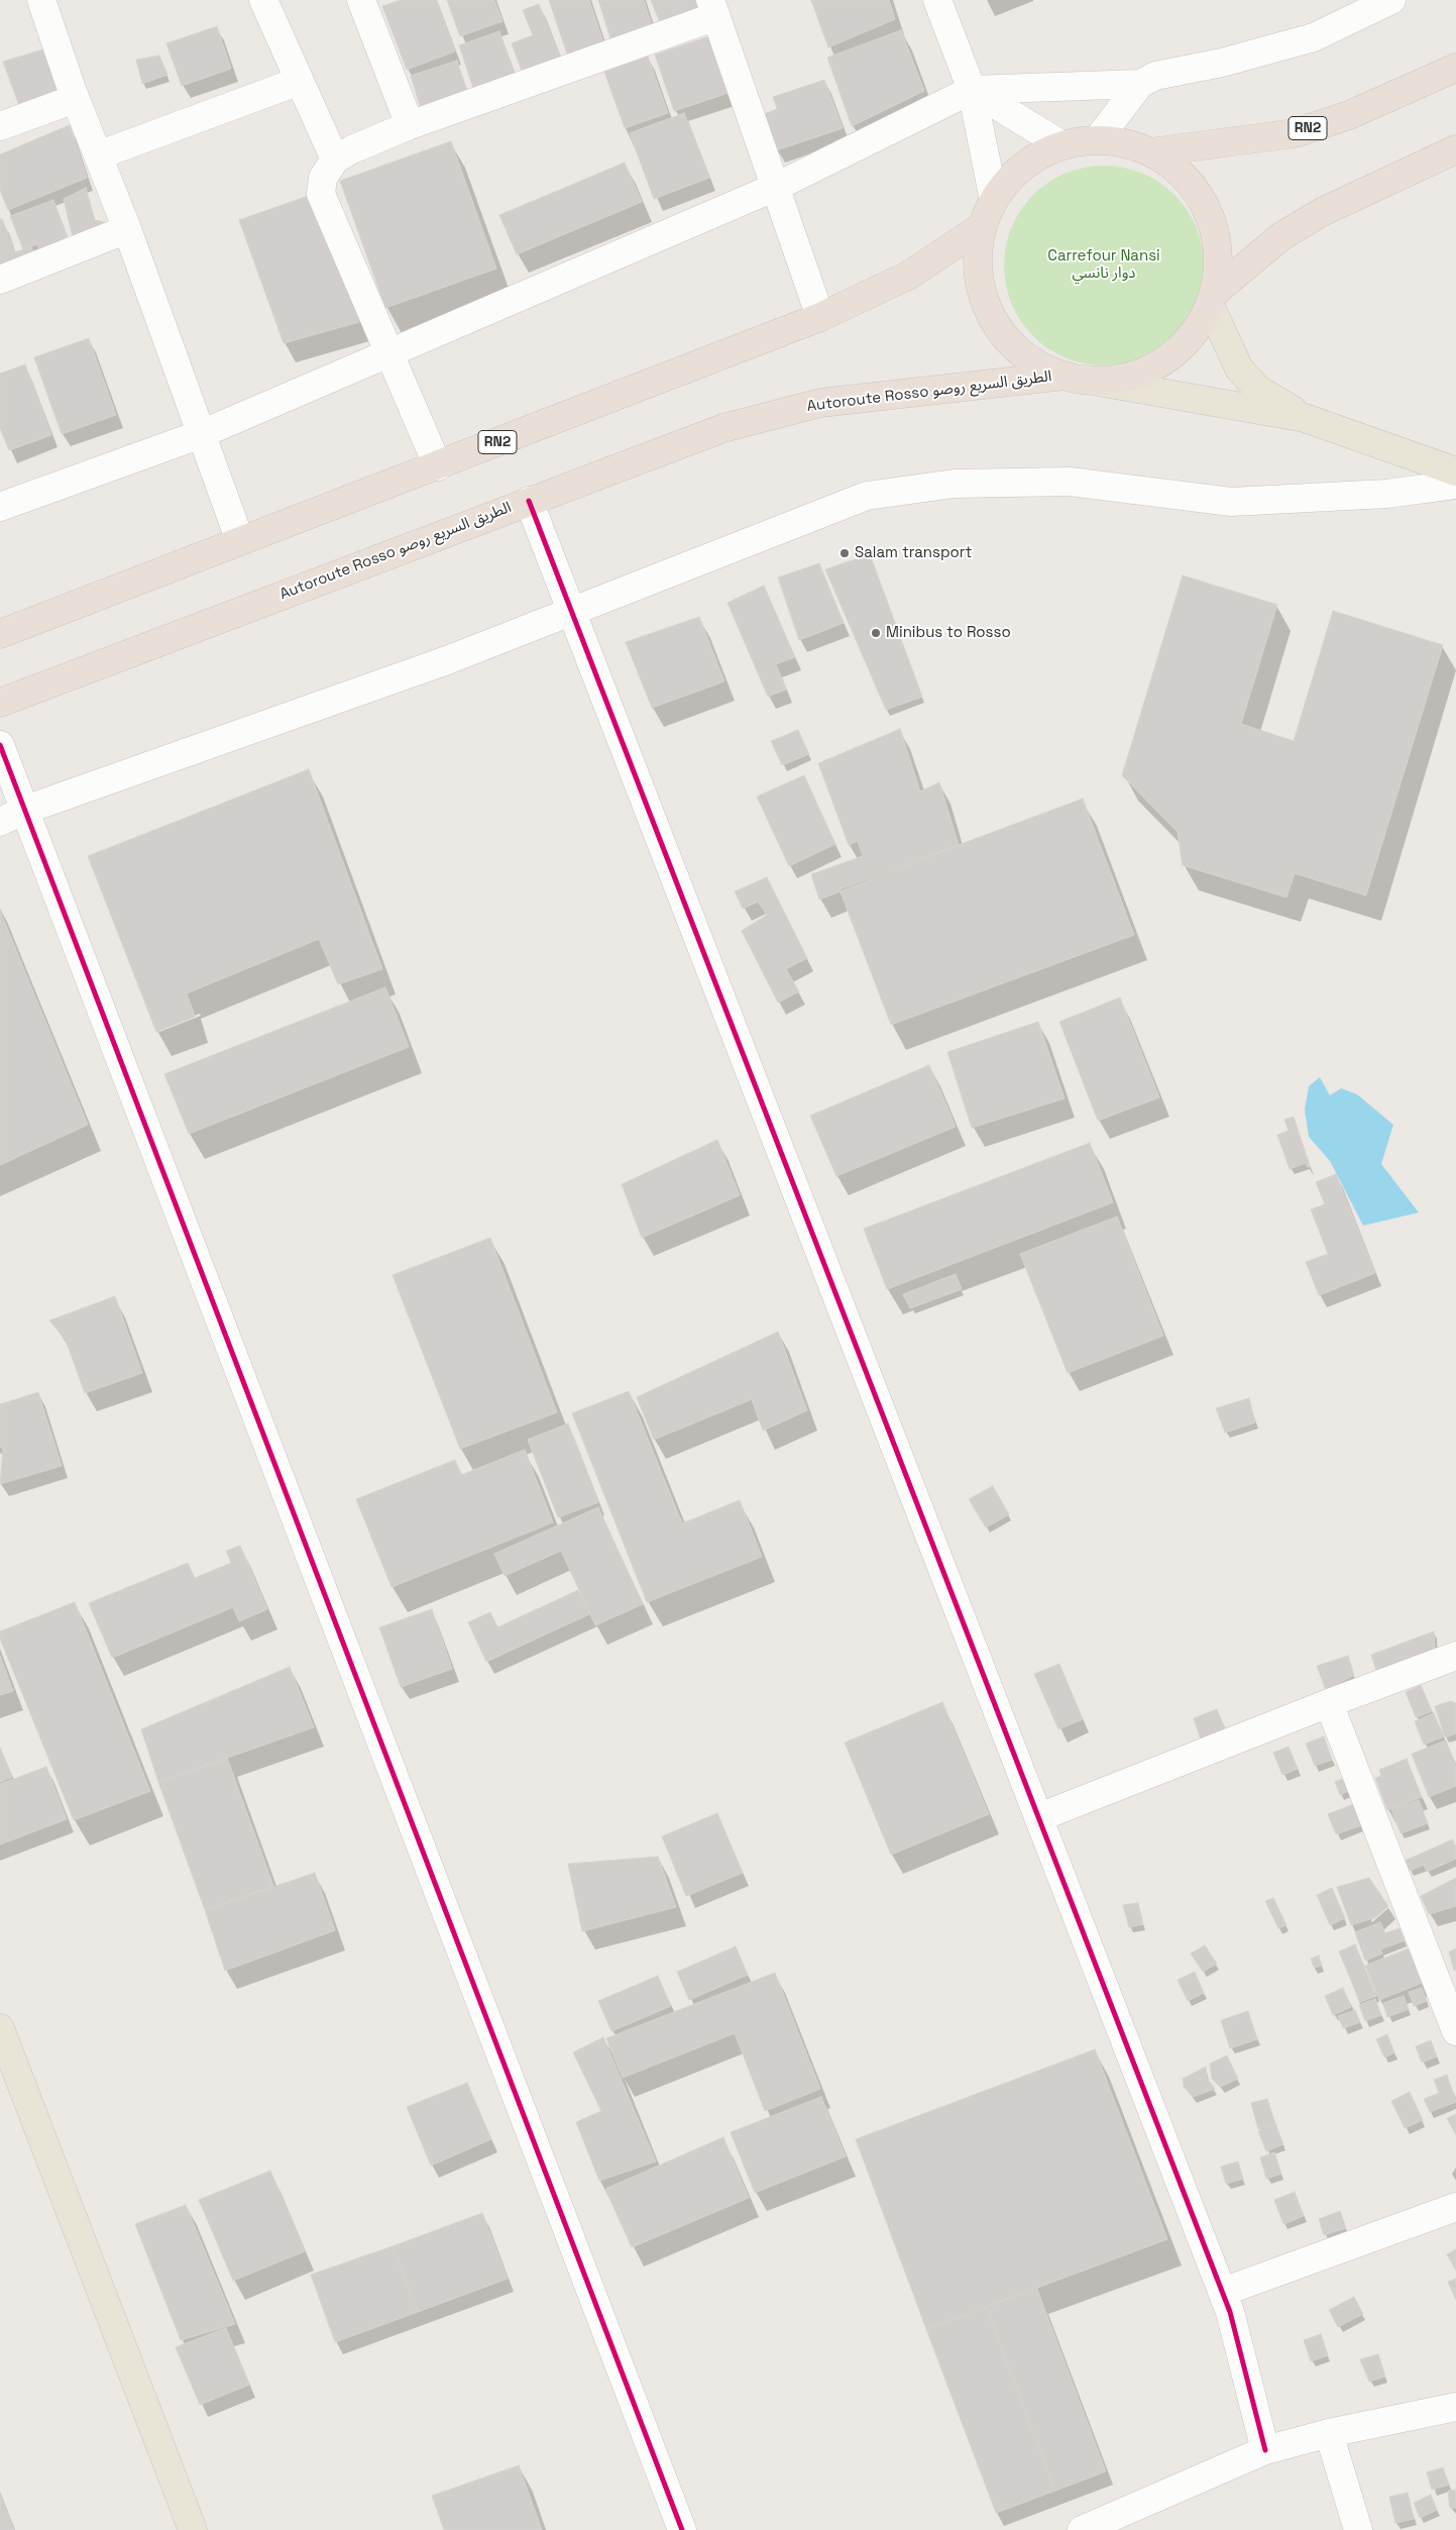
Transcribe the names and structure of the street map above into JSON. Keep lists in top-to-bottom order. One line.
{"streets":{"highway":["RN2","Autoroute Rosso الطريق السريع روصو"]},"parks":["Carrefour Nansi دوار نانسي"],"places":["Salam transport","Minibus to Rosso"]}
